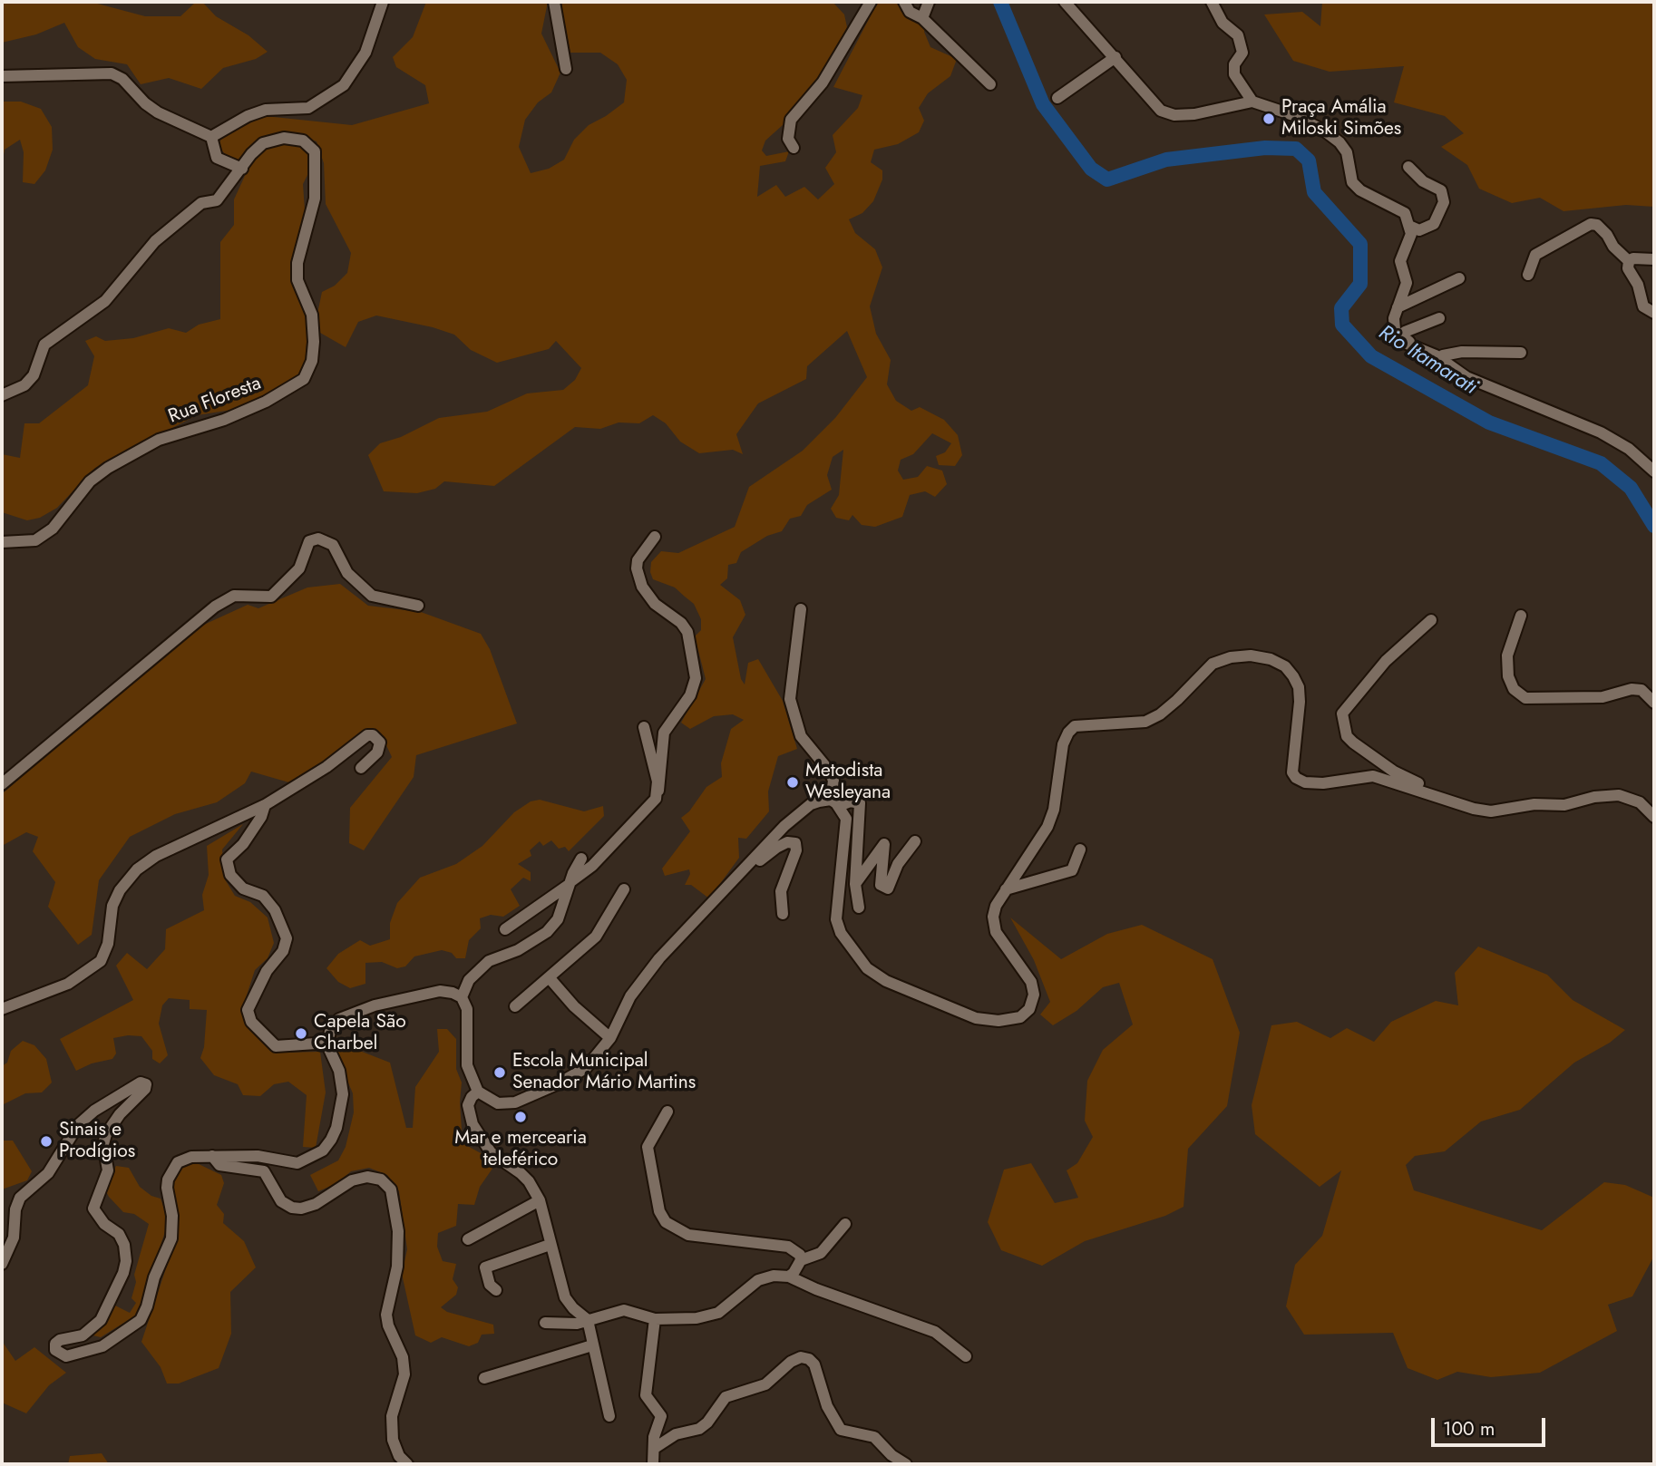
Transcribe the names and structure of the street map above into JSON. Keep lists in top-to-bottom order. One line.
{"streets":{"street":["Rua Floresta"]},"water":["Rio Itamarati"],"places":["Praça Amália Miloski Simões","Metodista Wesleyana","Capela São Charbel","Escola Municipal Senador Mário Martins","Mar e mercearia teleférico","Sinais e Prodígios"],"scale_bar":"100 m"}
